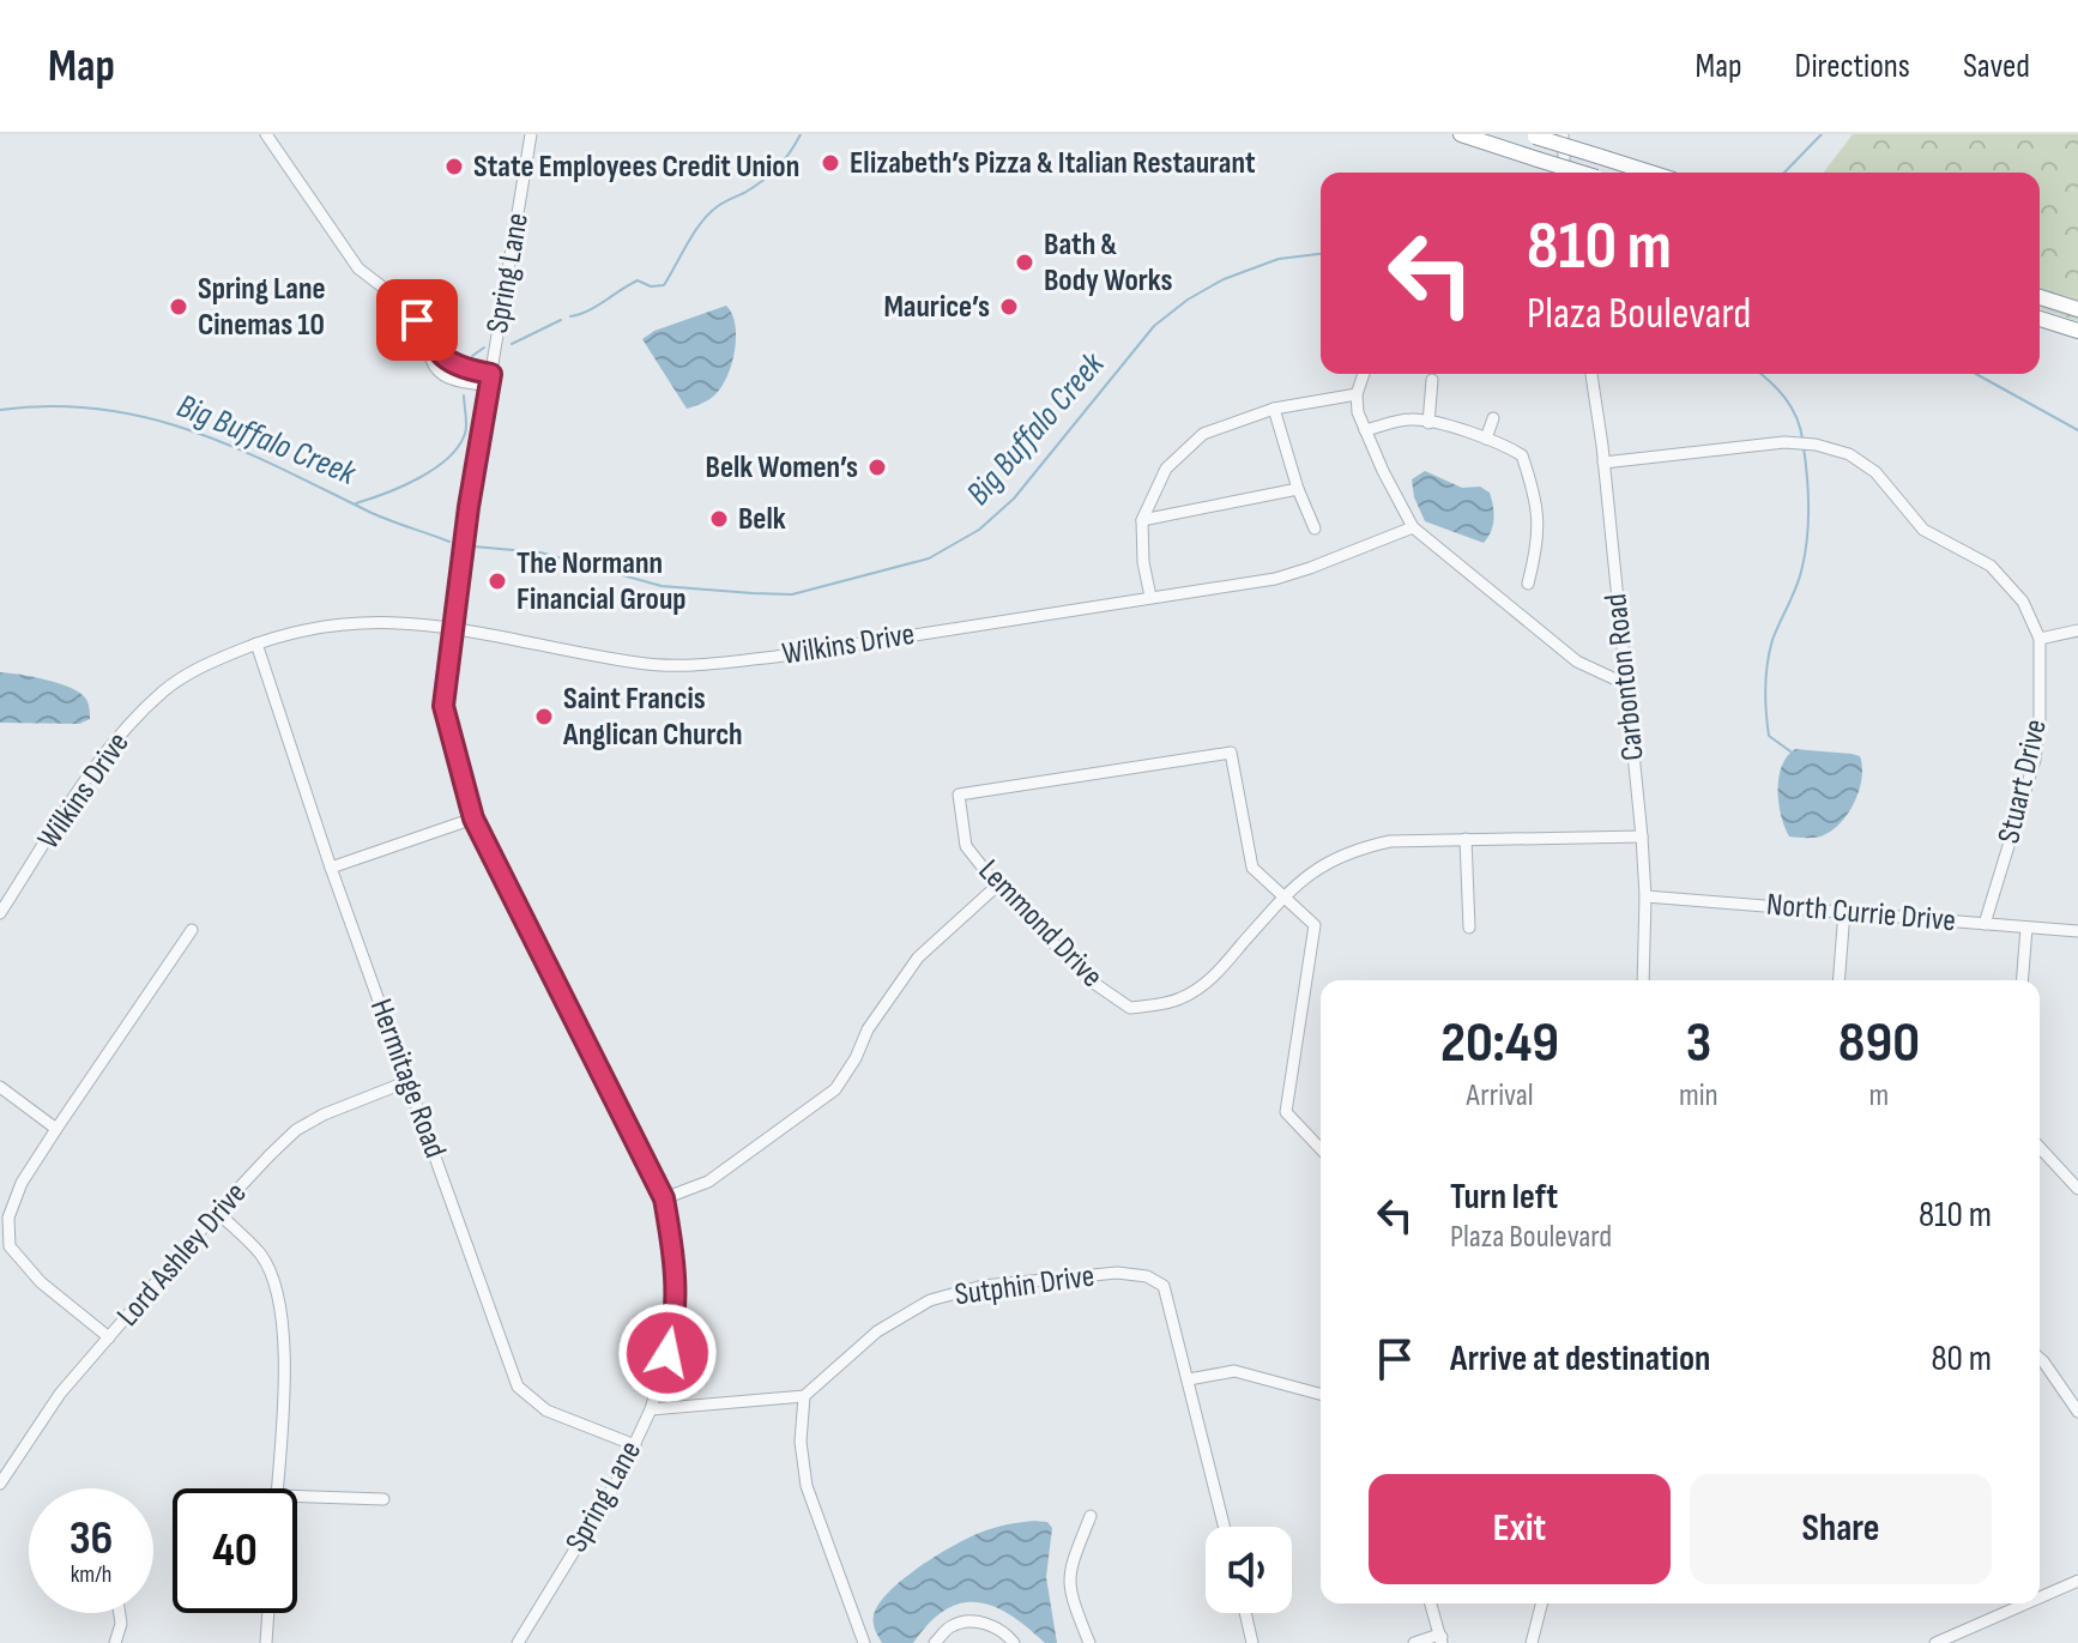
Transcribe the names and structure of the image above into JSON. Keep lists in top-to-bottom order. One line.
{"streets":{"street":["Spring Lane","Wilkins Drive","Carbonton Road","Stuart Drive","North Currie Drive","Lemmond Drive","Hermitage Road","Lord Ashley Drive","Sutphin Drive"]},"crossings":[["Spring Lane","Wilkins Drive"],["Spring Lane","Hermitage Road"],["Wilkins Drive","Hermitage Road"],["Carbonton Road","Stuart Drive"],["Carbonton Road","North Currie Drive"],["Carbonton Road","Lemmond Drive"],["Stuart Drive","North Currie Drive"],["Hermitage Road","Lord Ashley Drive"]],"water":["Big Buffalo Creek"],"places":["Elizabeth’s Pizza & Italian Restaurant","State Employees Credit Union","Bath & Body Works","Spring Lane Cinemas 10","Maurice’s","Belk Women’s","Belk","The Normann Financial Group","Saint Francis Anglican Church"],"page":{"header":"Map","nav":["Map","Directions","Saved"],"turn":["810 m","Plaza Boulevard"],"eta":["20:49","Arrival","3","min","890","m"],"list":[{"name":"Turn left","note":"Plaza Boulevard","value":"810 m"},{"name":"Arrive at destination","value":"80 m"}],"buttons":["Exit","Share"],"speed":"36 km/h","limit":"40"}}
